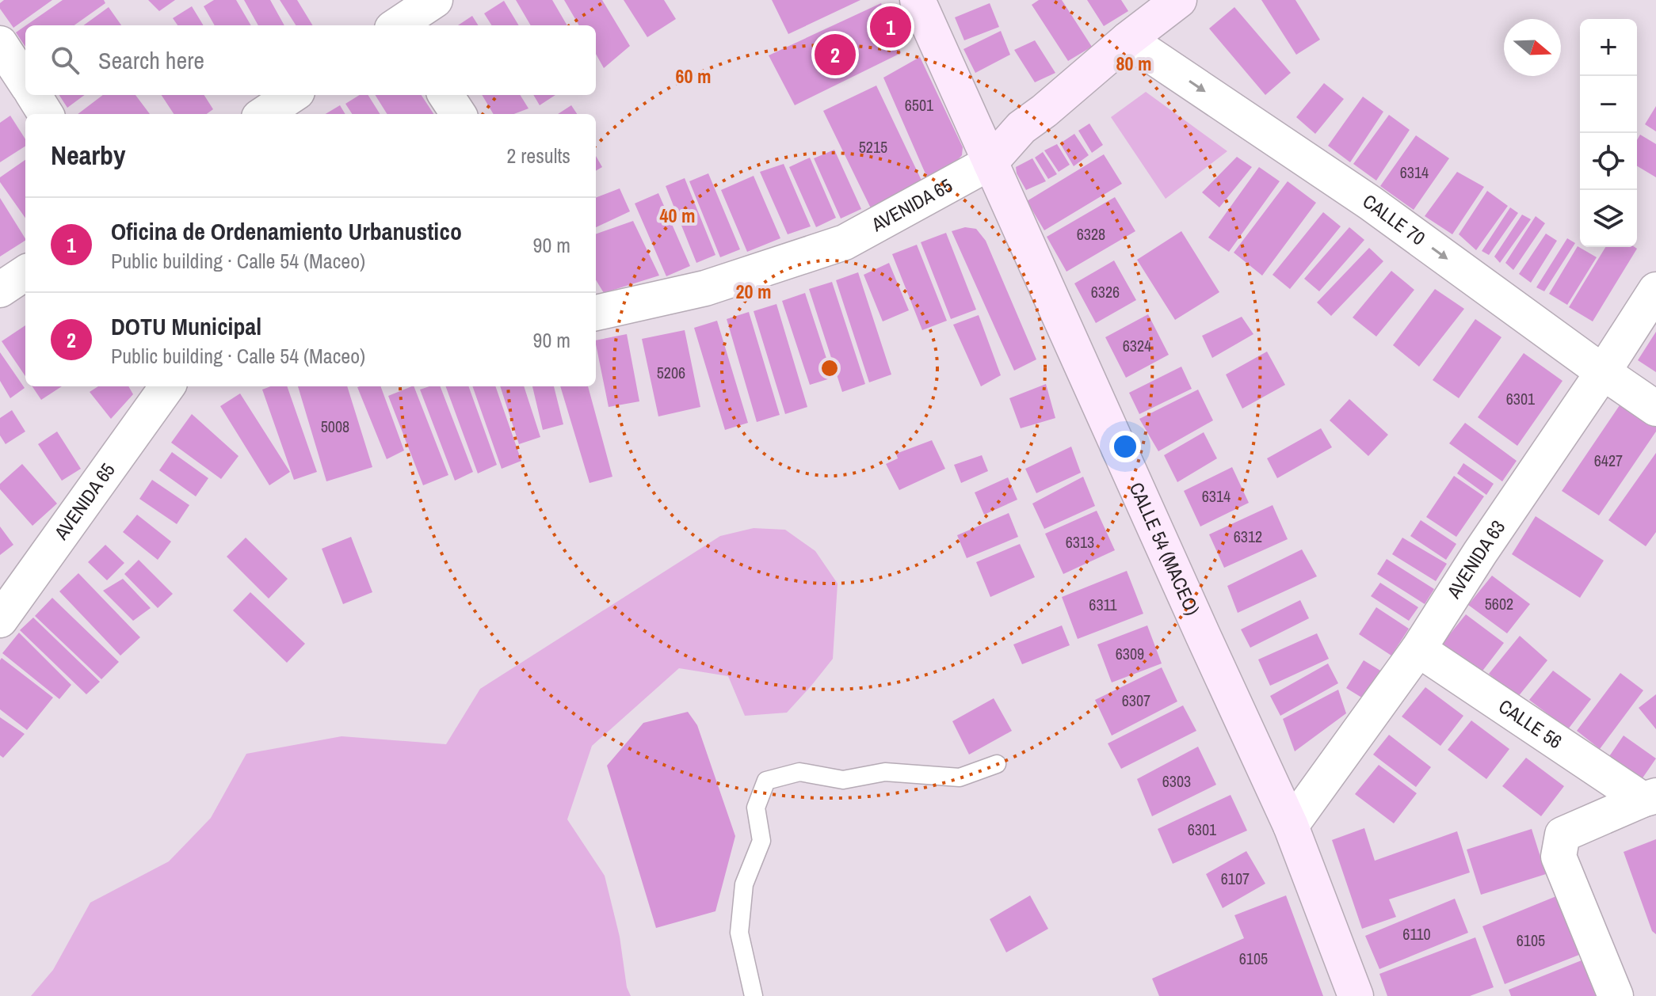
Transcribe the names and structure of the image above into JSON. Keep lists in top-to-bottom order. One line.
{"streets":{"main road":["AVENIDA 65","CALLE 54 (MACEO)"],"street":["CALLE 70","AVENIDA 63","CALLE 56"]},"crossings":[["AVENIDA 65","CALLE 70"],["AVENIDA 65","CALLE 54 (MACEO)"],["CALLE 70","AVENIDA 63"],["CALLE 54 (MACEO)","AVENIDA 63"],["AVENIDA 63","CALLE 56"]],"one_way":["CALLE 70"],"house_numbers":["6501","5215","6314","6328","6326","6324","5206","6301","5008","6427","6314","6312","6313","5602","6311","6309","6307","6303","6301","6107","6110","6105","6105"],"north":"right","page":{"pins":["1","2"],"map_buttons":["+","−"],"search":"Search here","heading":["Nearby","2 results"],"list":[{"mark":"1","name":"Oficina de Ordenamiento Urbanustico","note":"Public building · Calle 54 (Maceo)","value":"90 m"},{"mark":"2","name":"DOTU Municipal","note":"Public building · Calle 54 (Maceo)","value":"90 m"}]},"rings":["80 m","60 m","40 m","20 m"]}
